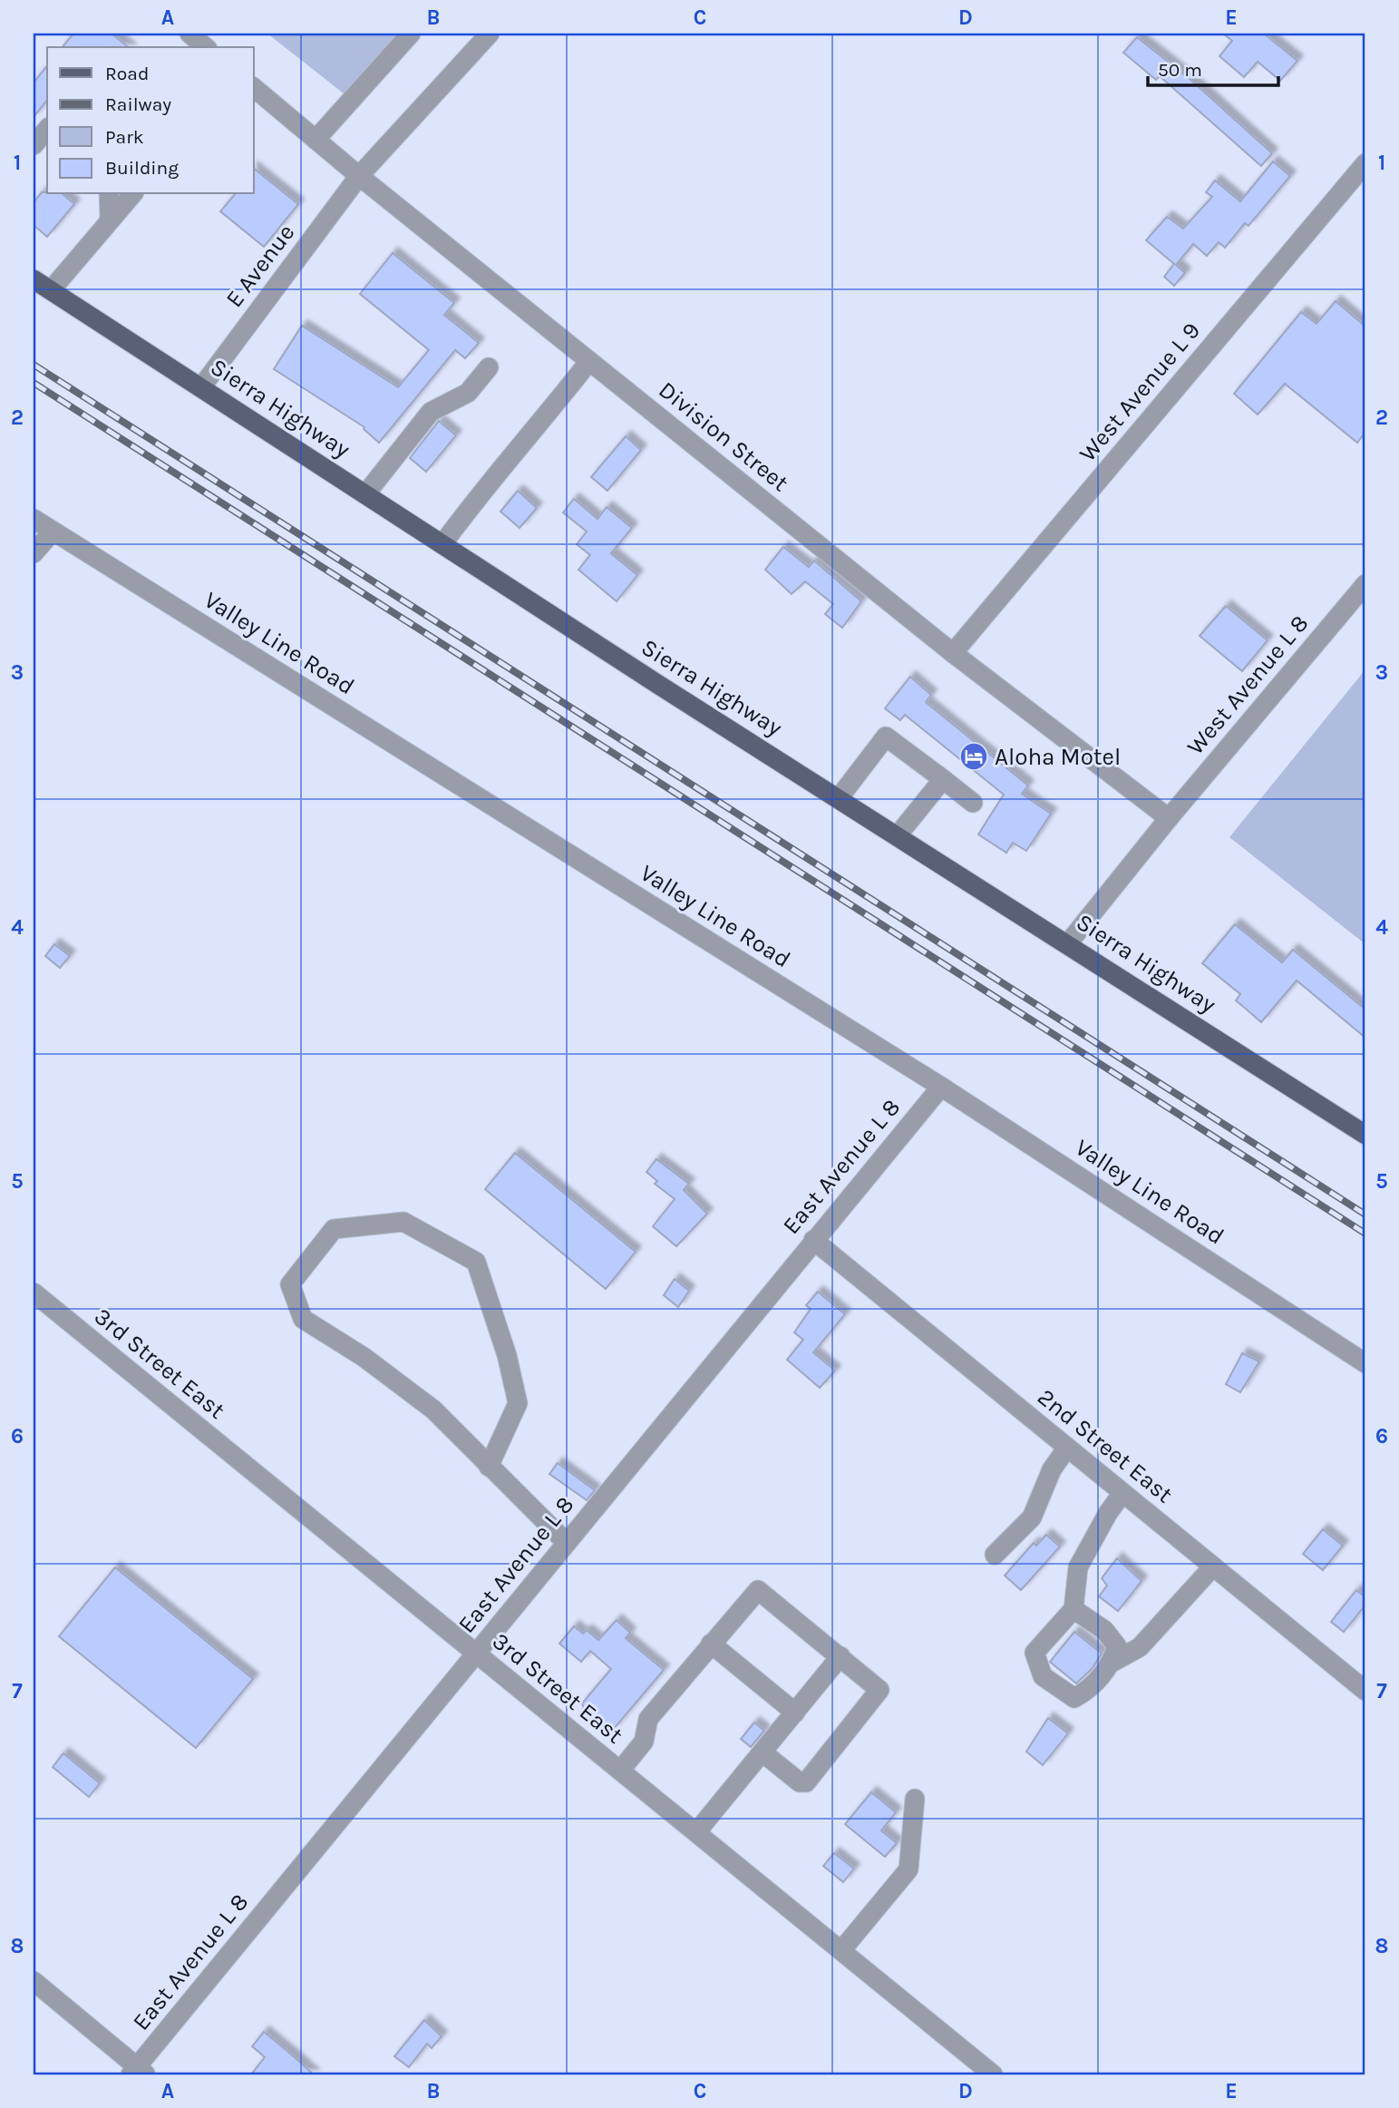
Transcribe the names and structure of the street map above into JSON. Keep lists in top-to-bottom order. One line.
{"streets":{"main road":["Sierra Highway"],"street":["E Avenue","West Avenue L 9","Division Street","Valley Line Road","West Avenue L 8","East Avenue L 8","3rd Street East","2nd Street East"]},"crossings":[["E Avenue","Sierra Highway"],["E Avenue","Division Street"],["West Avenue L 9","Division Street"],["Division Street","West Avenue L 8"],["Valley Line Road","East Avenue L 8"],["East Avenue L 8","3rd Street East"],["East Avenue L 8","2nd Street East"]],"places":{"hotel":["Aloha Motel"]},"legend":["Road","Railway","Park","Building"],"scale_bar":"50 m","grid":{"columns":["A","B","C","D","E"],"rows":["1","2","3","4","5","6","7","8"]}}
